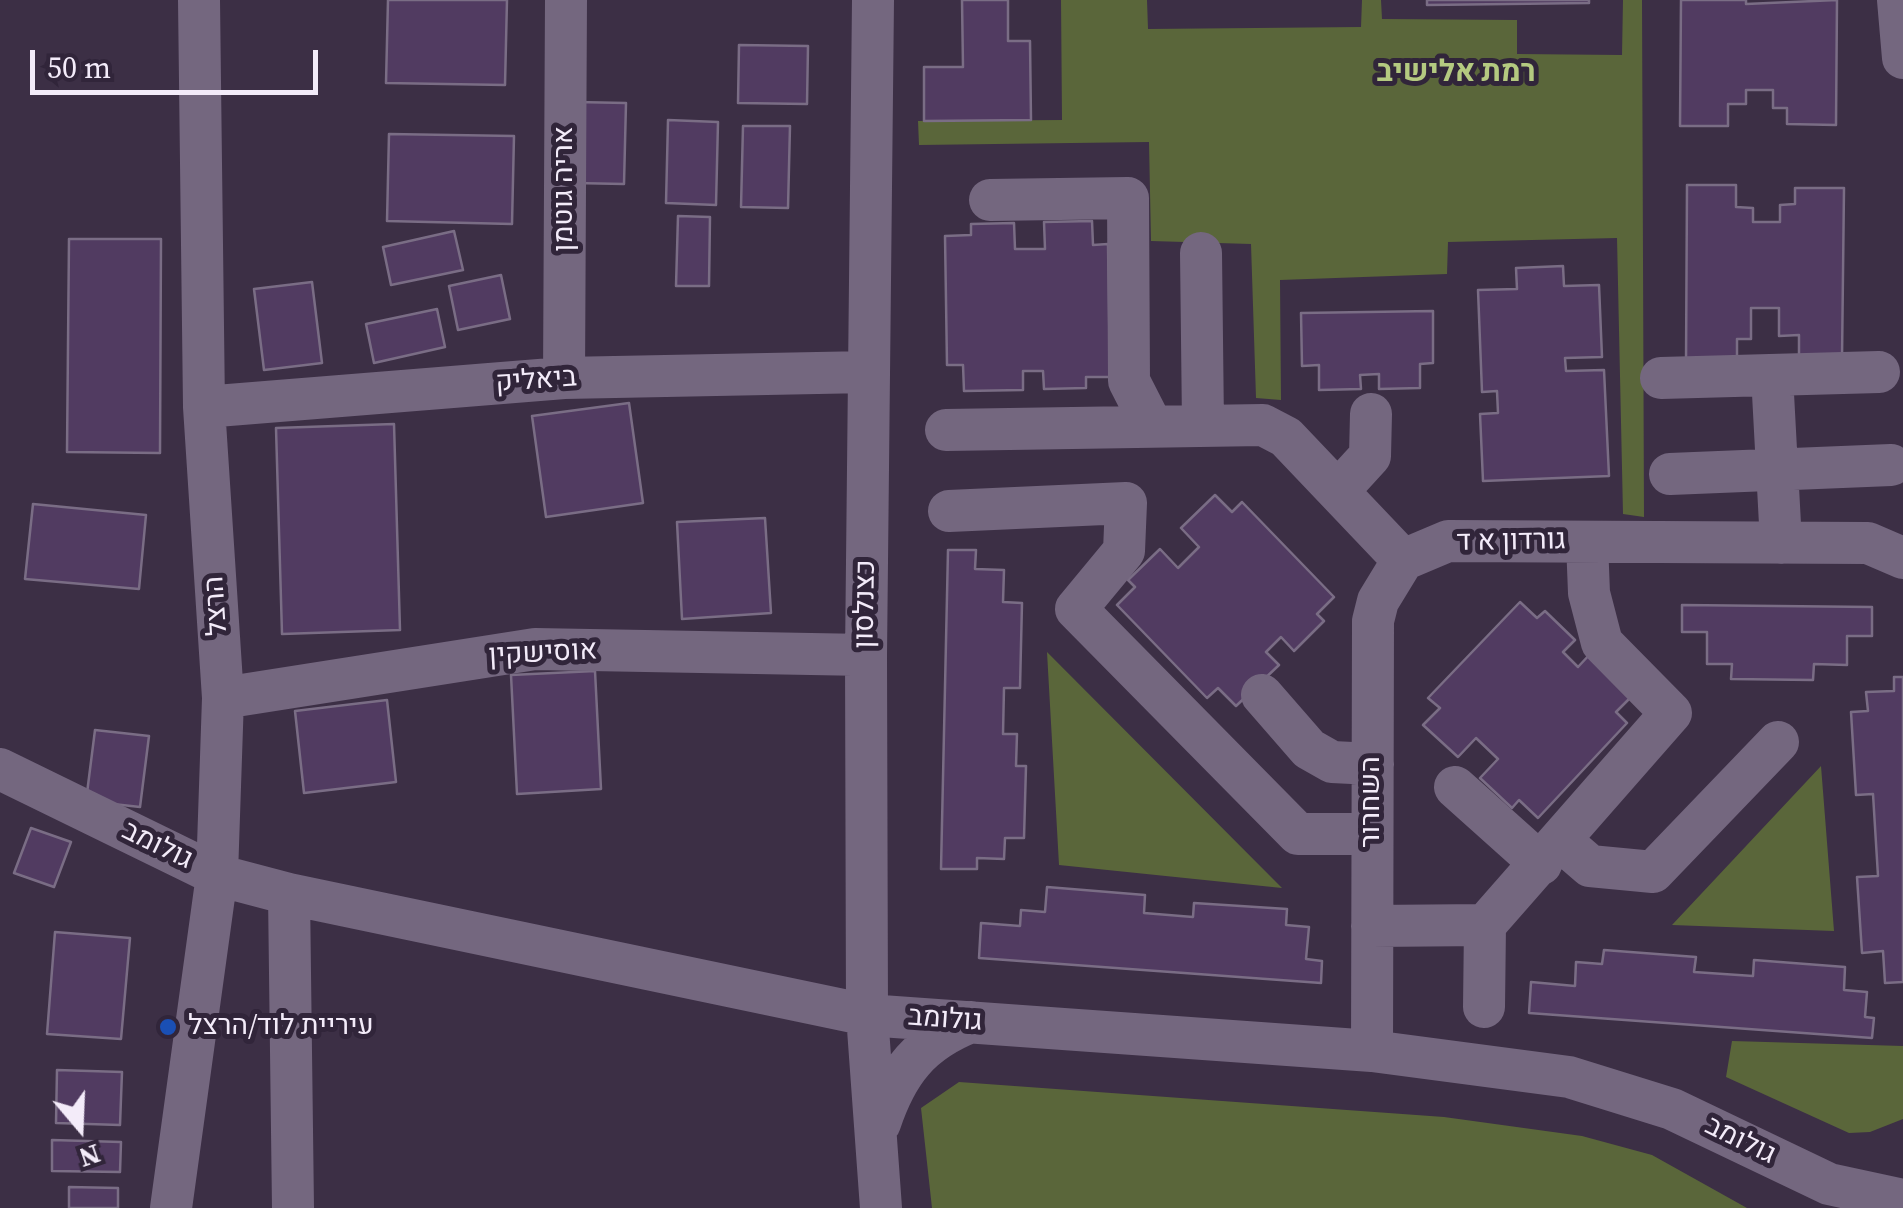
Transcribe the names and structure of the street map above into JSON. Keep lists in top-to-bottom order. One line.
{"streets":{"street":["אריה גוטמן","ביאליק","גורדון א ד","כצנלסון","הרצל","אוסישקין","השחרור","גולומב"]},"crossings":[["אריה גוטמן","ביאליק"],["ביאליק","כצנלסון"],["ביאליק","הרצל"],["גורדון א ד","השחרור"],["כצנלסון","אוסישקין"],["כצנלסון","גולומב"],["הרצל","אוסישקין"],["הרצל","גולומב"],["השחרור","גולומב"]],"districts":["רמת אלישיב"],"places":["עיריית לוד/הרצל"],"scale_bar":"50 m","north":"bottom"}
